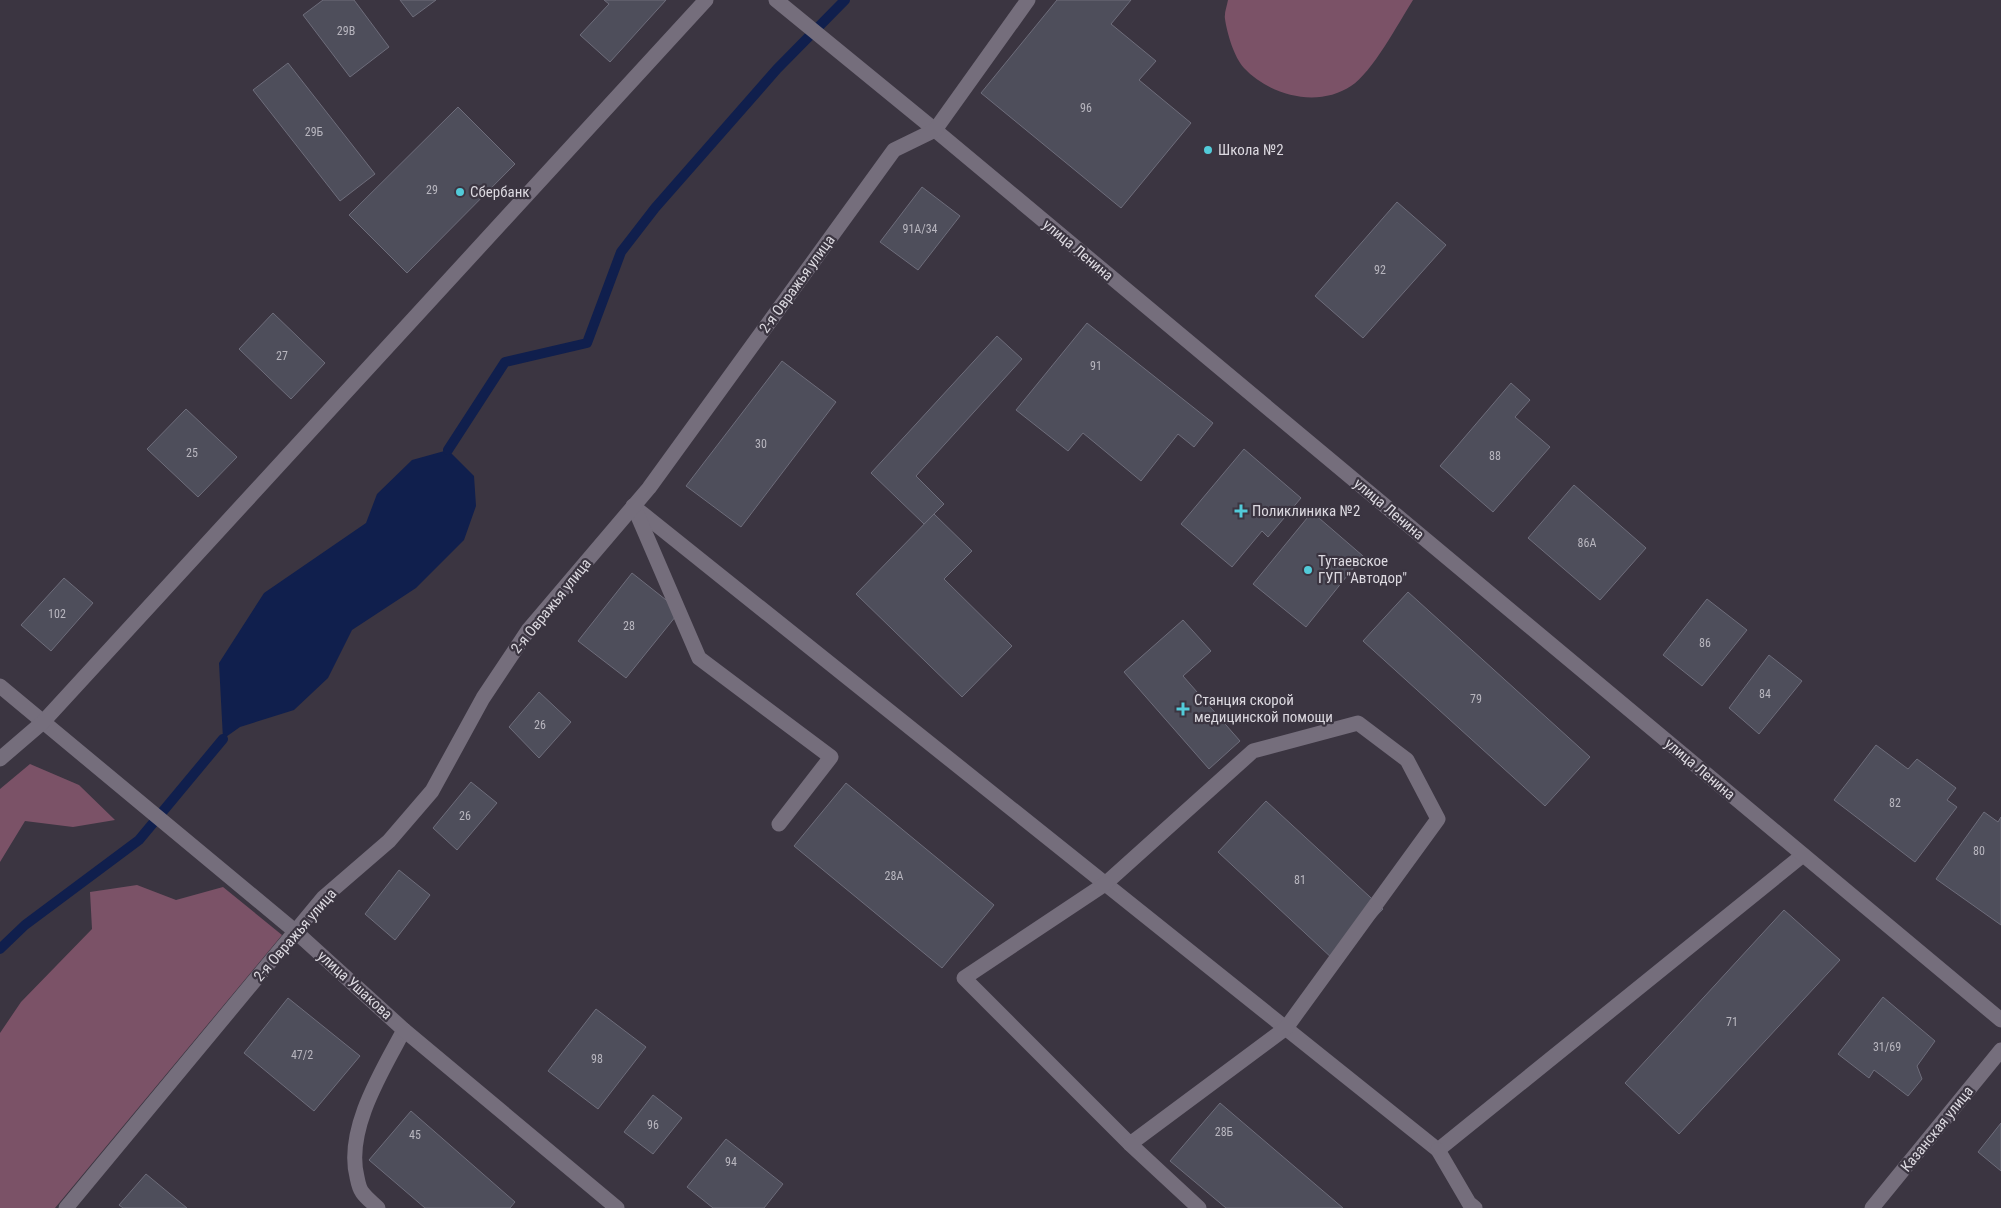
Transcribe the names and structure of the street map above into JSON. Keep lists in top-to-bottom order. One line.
{"streets":{"street":["улица Ленина","2-я Овражья улица","улица Ушакова","Казанская улица"]},"crossings":[["улица Ленина","2-я Овражья улица"],["2-я Овражья улица","улица Ушакова"]],"places":{"other":["Школа №2","Сбербанк","Тутаевское ГУП \"Автодор\""],"health":["Поликлиника №2","Станция скорой медицинской помощи"]},"house_numbers":["29В","96","29Б","29","91А/34","92","27","91","30","25","88","86А","102","28","86","84","79","26","82","26","80","28А","81","71","31/69","47/2","98","96","28Б","45","94"]}
